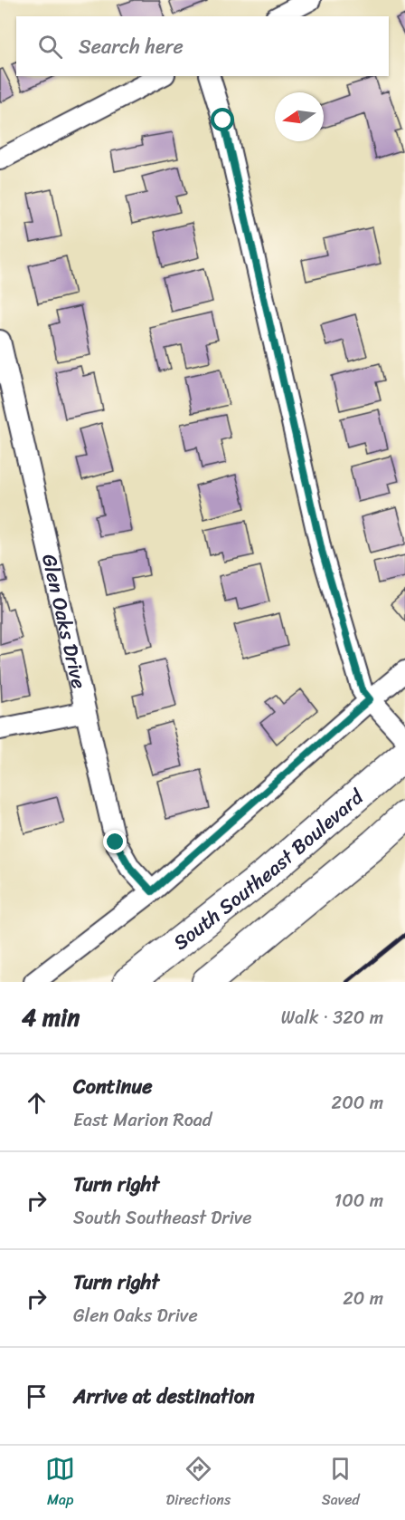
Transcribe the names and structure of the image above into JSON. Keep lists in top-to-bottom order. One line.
{"streets":{"main road":["South Southeast Boulevard"],"street":["Glen Oaks Drive"]},"north":"left","page":{"search":"Search here","heading":["4 min","Walk · 320 m"],"list":[["Continue","East Marion Road","200 m"],["Turn right","South Southeast Drive","100 m"],["Turn right","Glen Oaks Drive","20 m"],"Arrive at destination"],"nav":["Map","Directions","Saved"]}}
